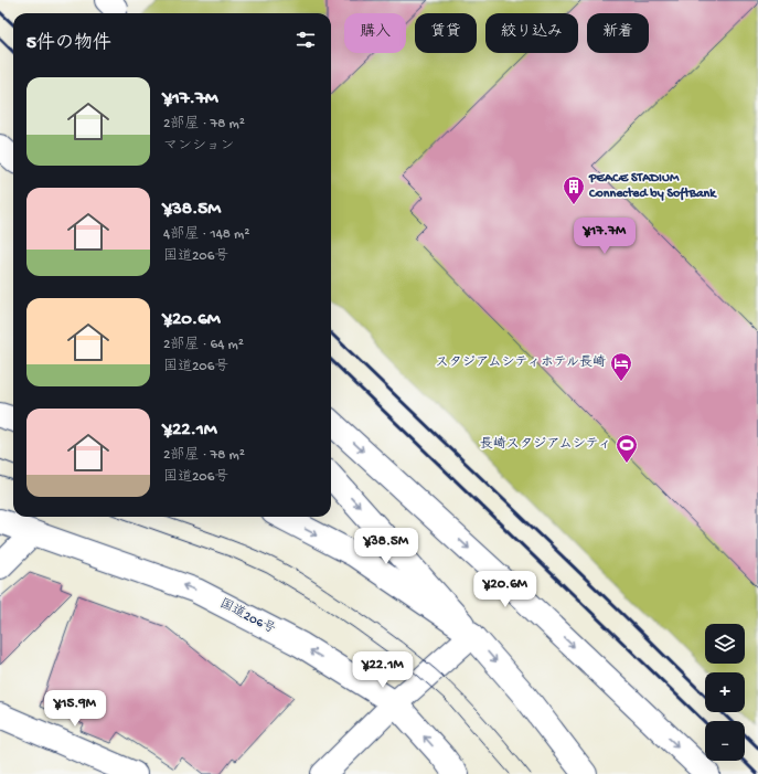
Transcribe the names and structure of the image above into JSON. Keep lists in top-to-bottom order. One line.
{"streets":{"main road":["国道206号"]},"places":{"building":["PEACE STADIUM Connected by SoftBank"],"hotel":["スタジアムシティホテル長崎"],"sports":["長崎スタジアムシティ"]},"page":{"chip":["購入","賃貸","絞り込み","新着"],"heading":"5件の物件","list":[{"name":"¥17.7M","note":"2部屋 · 78 m² · マンション"},{"name":"¥38.5M","note":"4部屋 · 148 m² · 国道206号"},{"name":"¥20.6M","note":"2部屋 · 64 m² · 国道206号"},{"name":"¥22.1M","note":"2部屋 · 78 m² · 国道206号"}],"price":["¥17.7M","¥38.5M","¥20.6M","¥22.1M","¥15.9M"],"map_buttons":["+","−"]}}
